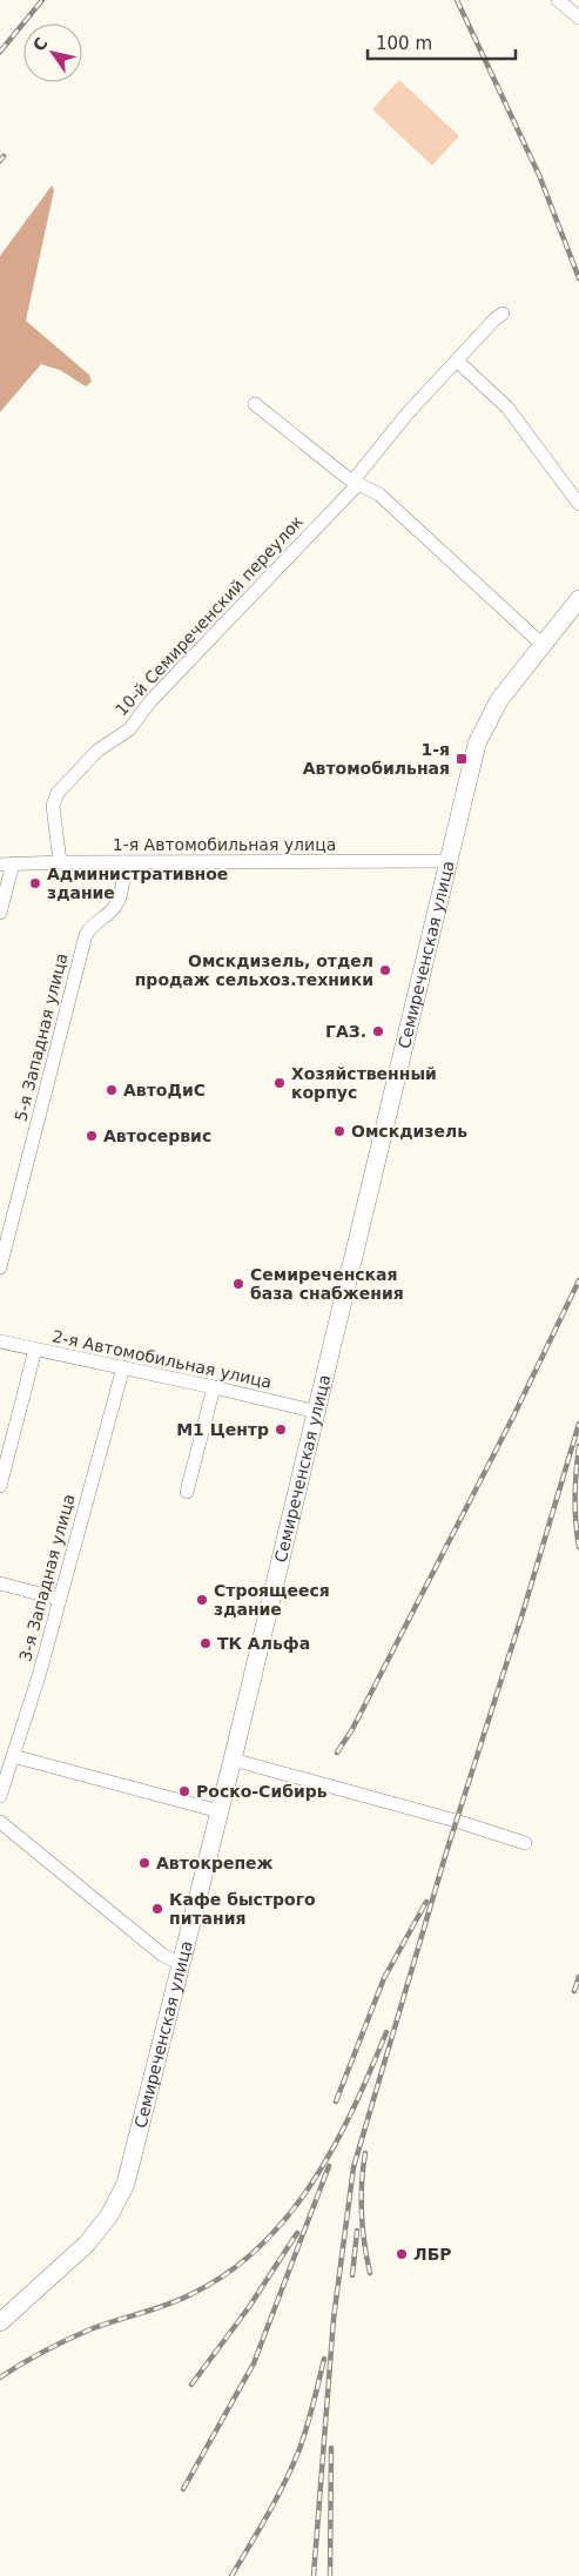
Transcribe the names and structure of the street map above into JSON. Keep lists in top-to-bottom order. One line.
{"streets":{"main road":["Семиреченская улица"],"street":["10-й Семиреченский переулок","1-я Автомобильная улица","5-я Западная улица","2-я Автомобильная улица","3-я Западная улица"]},"crossings":[["10-й Семиреченский переулок","1-я Автомобильная улица"],["1-я Автомобильная улица","Семиреченская улица"],["1-я Автомобильная улица","5-я Западная улица"],["Семиреченская улица","2-я Автомобильная улица"],["2-я Автомобильная улица","3-я Западная улица"]],"places":{"transit":["1-я Автомобильная"],"other":["Административное здание","Омскдизель, отдел продаж сельхоз.техники","ГАЗ.","Хозяйственный корпус","АвтоДиС","Омскдизель","Автосервис","Семиреченская база снабжения","М1 Центр","Строящееся здание","ТК Альфа","Роско-Сибирь","Автокрепеж","Кафе быстрого питания","ЛБР"]},"scale_bar":"100 m","north":"top left"}
